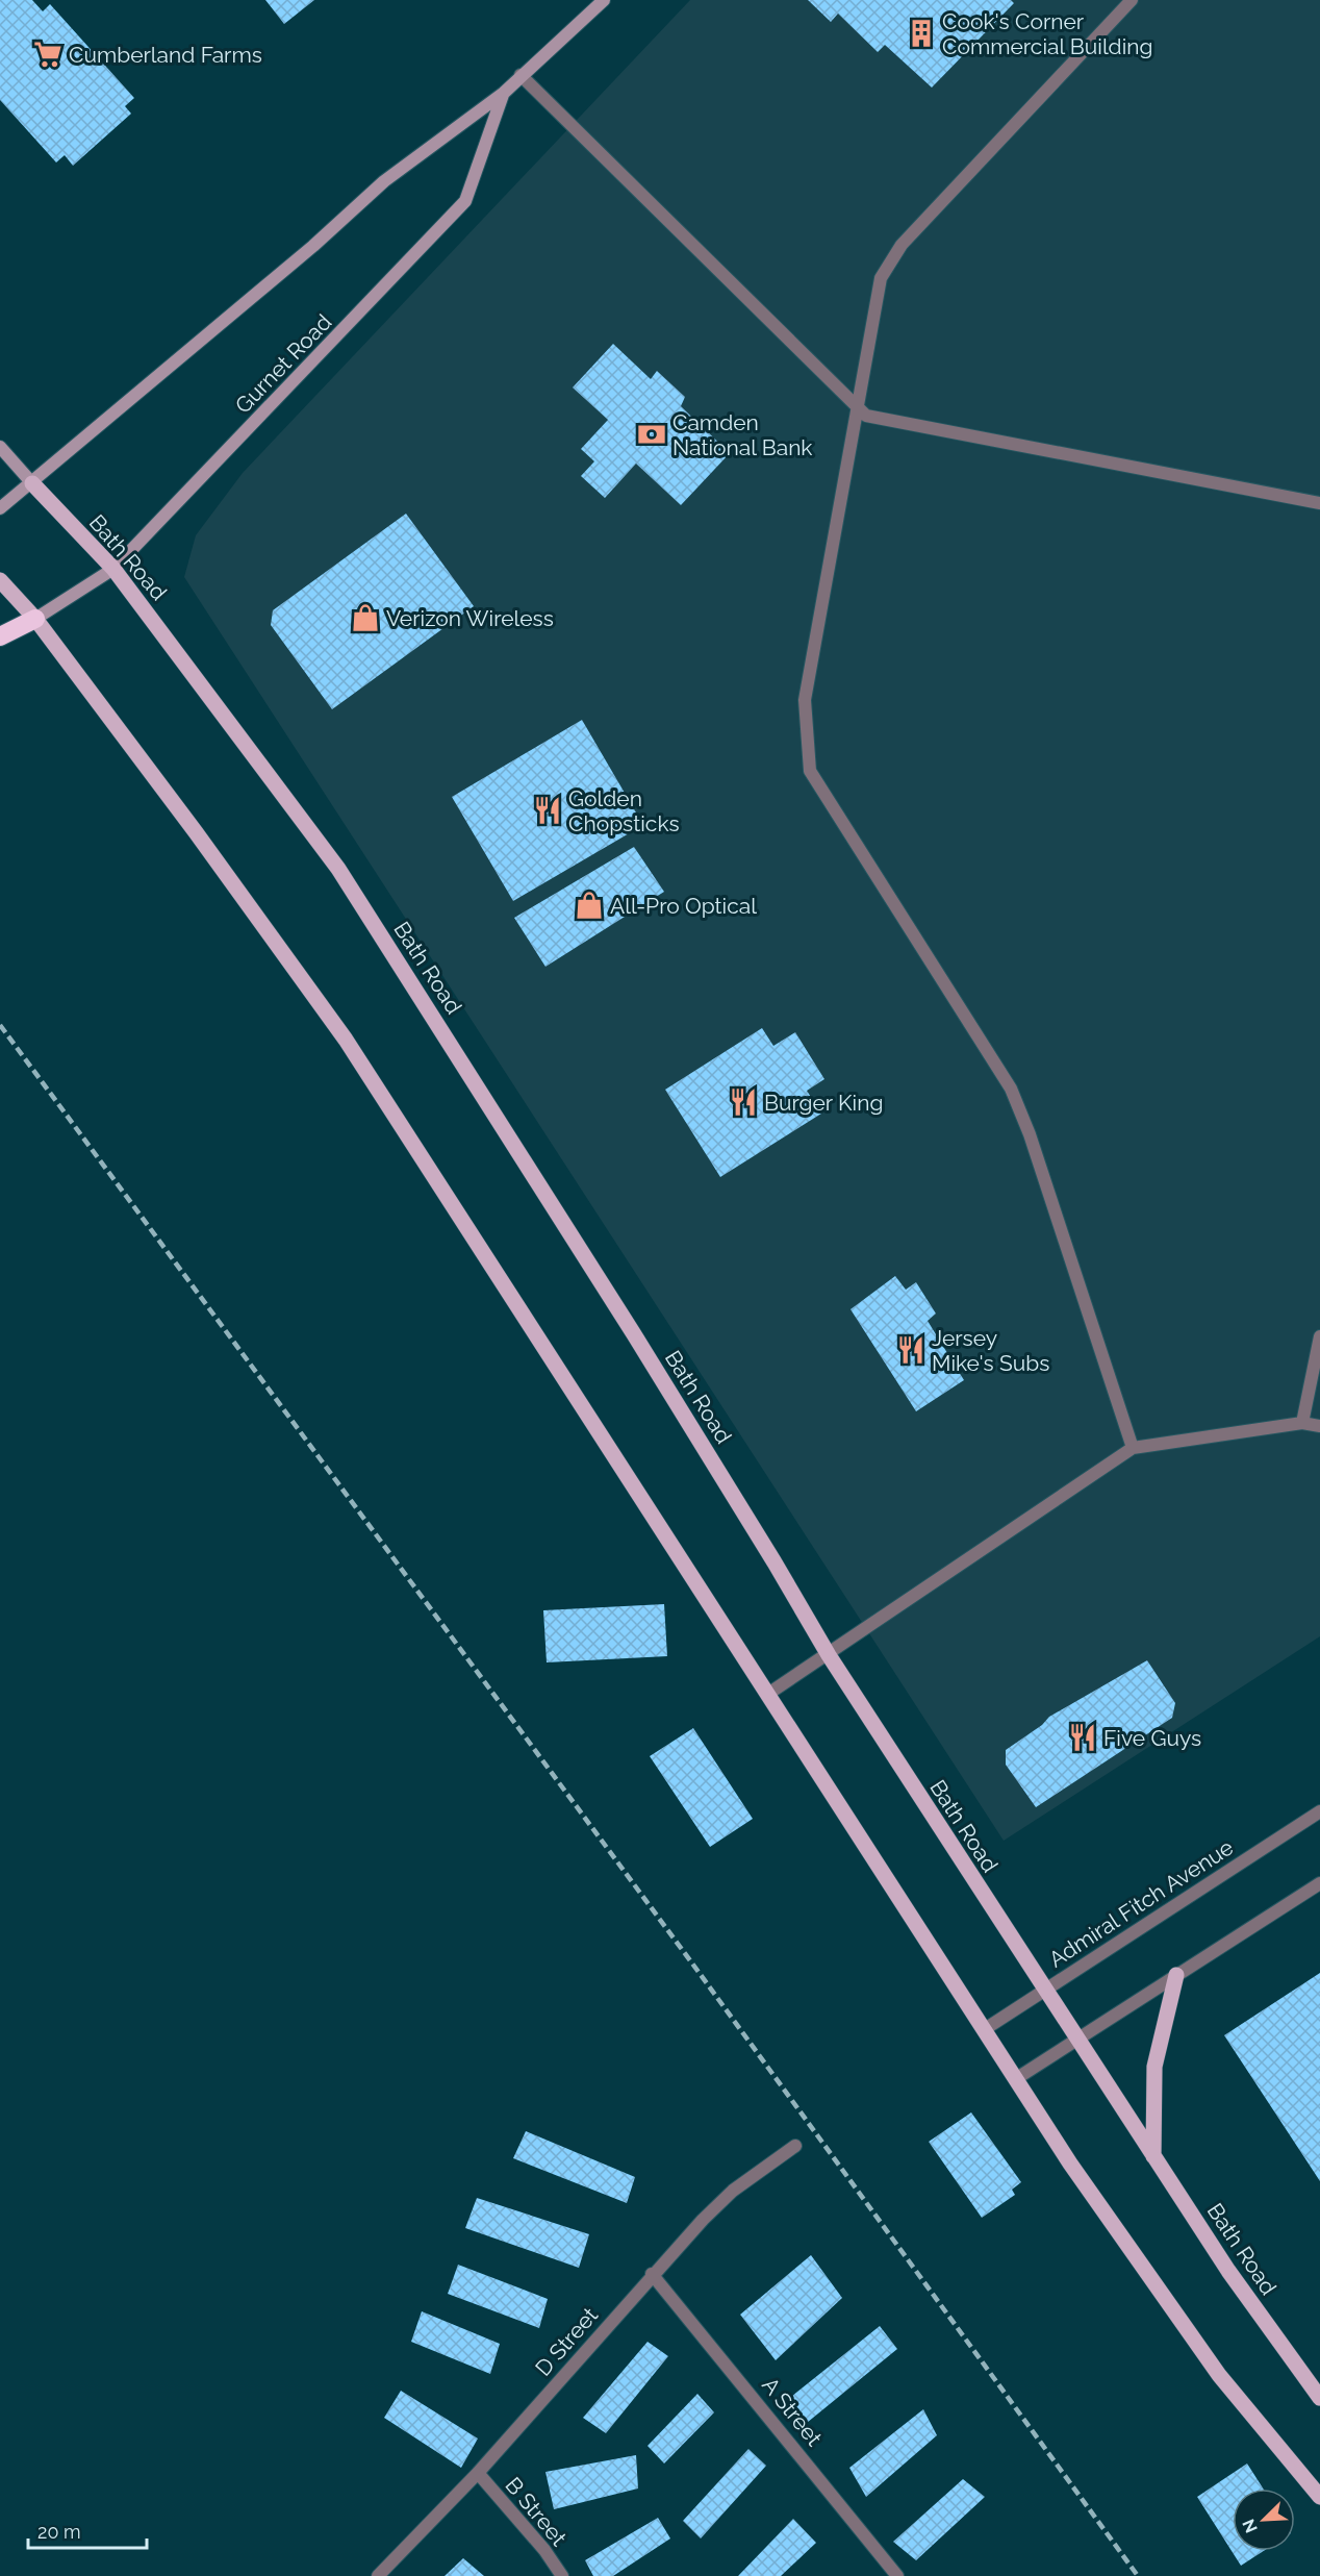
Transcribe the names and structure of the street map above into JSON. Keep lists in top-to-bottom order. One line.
{"streets":{"main road":["Gurnet Road","Bath Road"],"street":["Admiral Fitch Avenue","D Street","A Street","B Street"]},"crossings":[["Gurnet Road","Bath Road"],["Bath Road","Admiral Fitch Avenue"],["D Street","A Street"],["D Street","B Street"]],"places":{"building":["Cook's Corner Commercial Building"],"supermarket":["Cumberland Farms"],"bank":["Camden National Bank"],"shop":["Verizon Wireless","All-Pro Optical"],"restaurant":["Golden Chopsticks","Burger King","Jersey Mike's Subs","Five Guys"]},"scale_bar":"20 m","north":"bottom left"}
